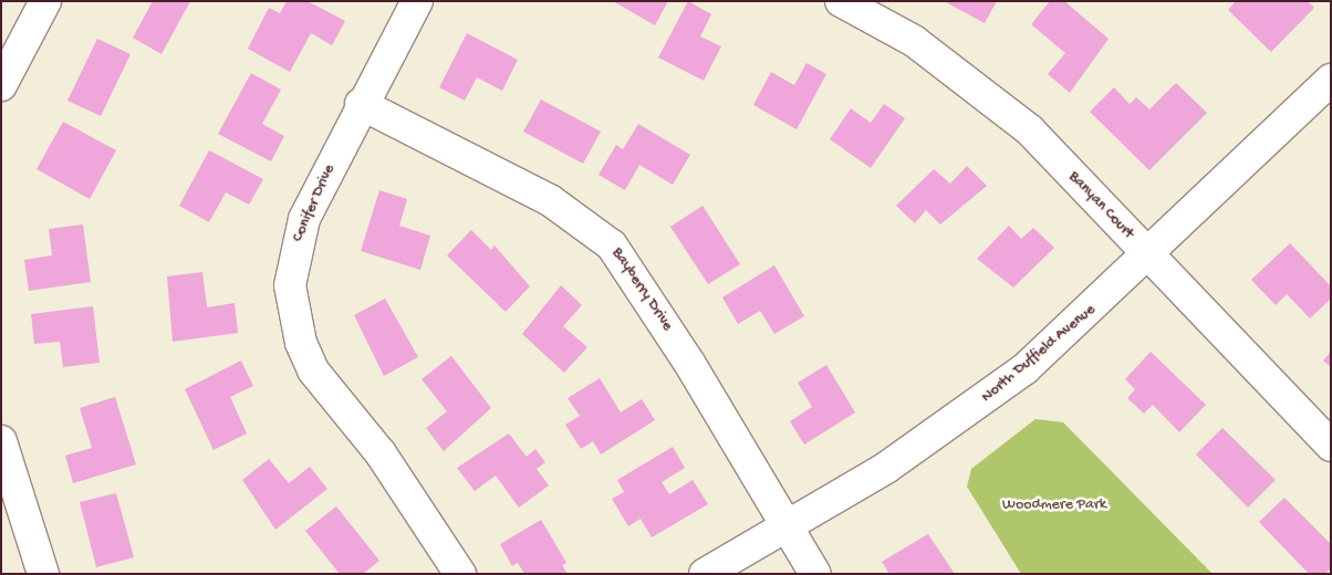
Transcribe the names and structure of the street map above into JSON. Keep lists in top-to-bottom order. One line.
{"streets":{"street":["Conifer Drive","Banyan Court","Bayberry Drive","North Duffield Avenue"]},"crossings":[["Conifer Drive","Bayberry Drive"],["Banyan Court","North Duffield Avenue"],["Bayberry Drive","North Duffield Avenue"]],"parks":["Woodmere Park"]}
